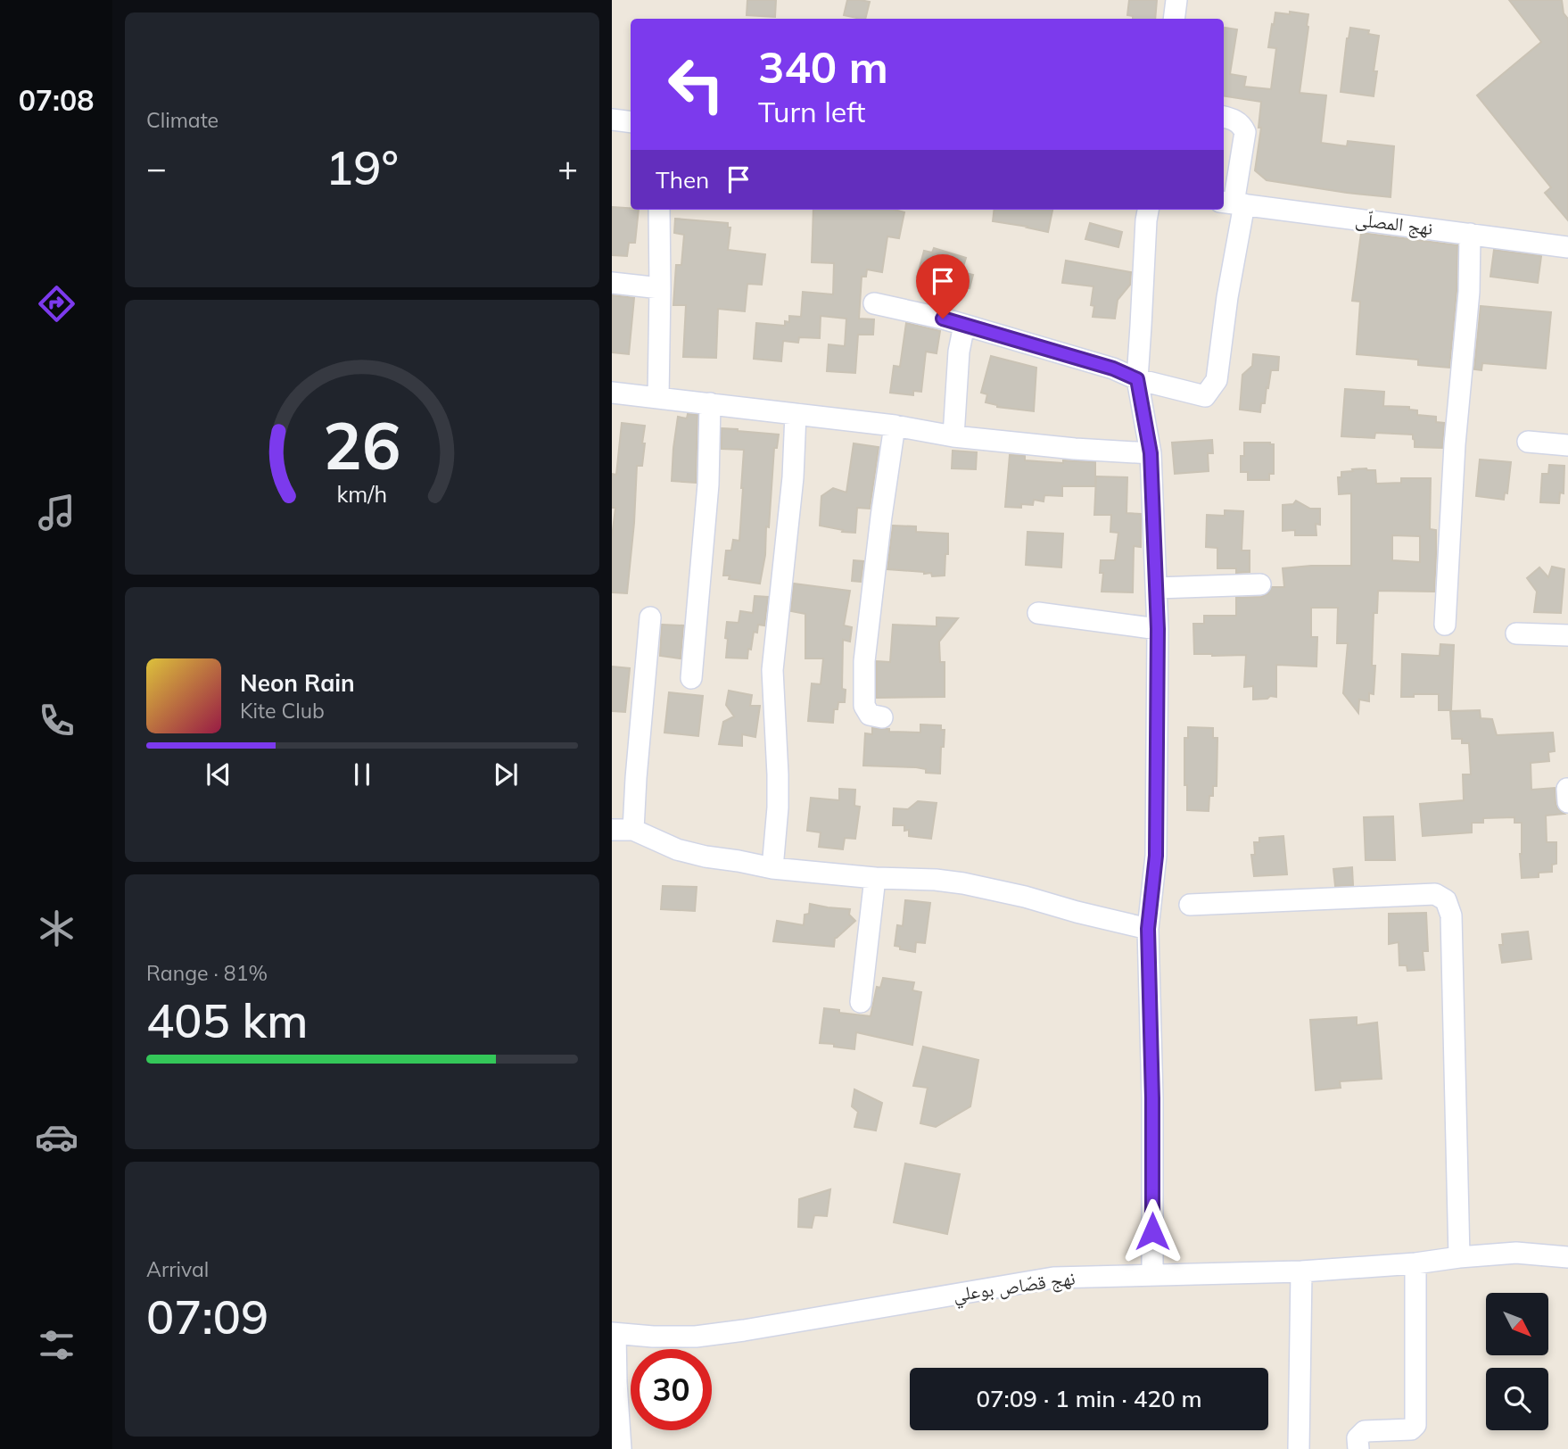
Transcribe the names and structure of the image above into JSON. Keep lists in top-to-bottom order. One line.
{"streets":{"street":["نهج المصلّى","نهج قصّاص بوعلي"]},"north":"bottom right","page":{"tabs":"07:08","tile":["Climate",["Range · 81%","405 km"],["Arrival","07:09"]],"turn":["340 m","Turn left"],"heat":["−","19°","+"],"then":"Then","song":["Neon Rain","Kite Club"],"limit":"30","trip":"07:09 · 1 min · 420 m","gauge":["26","km/h"]}}
